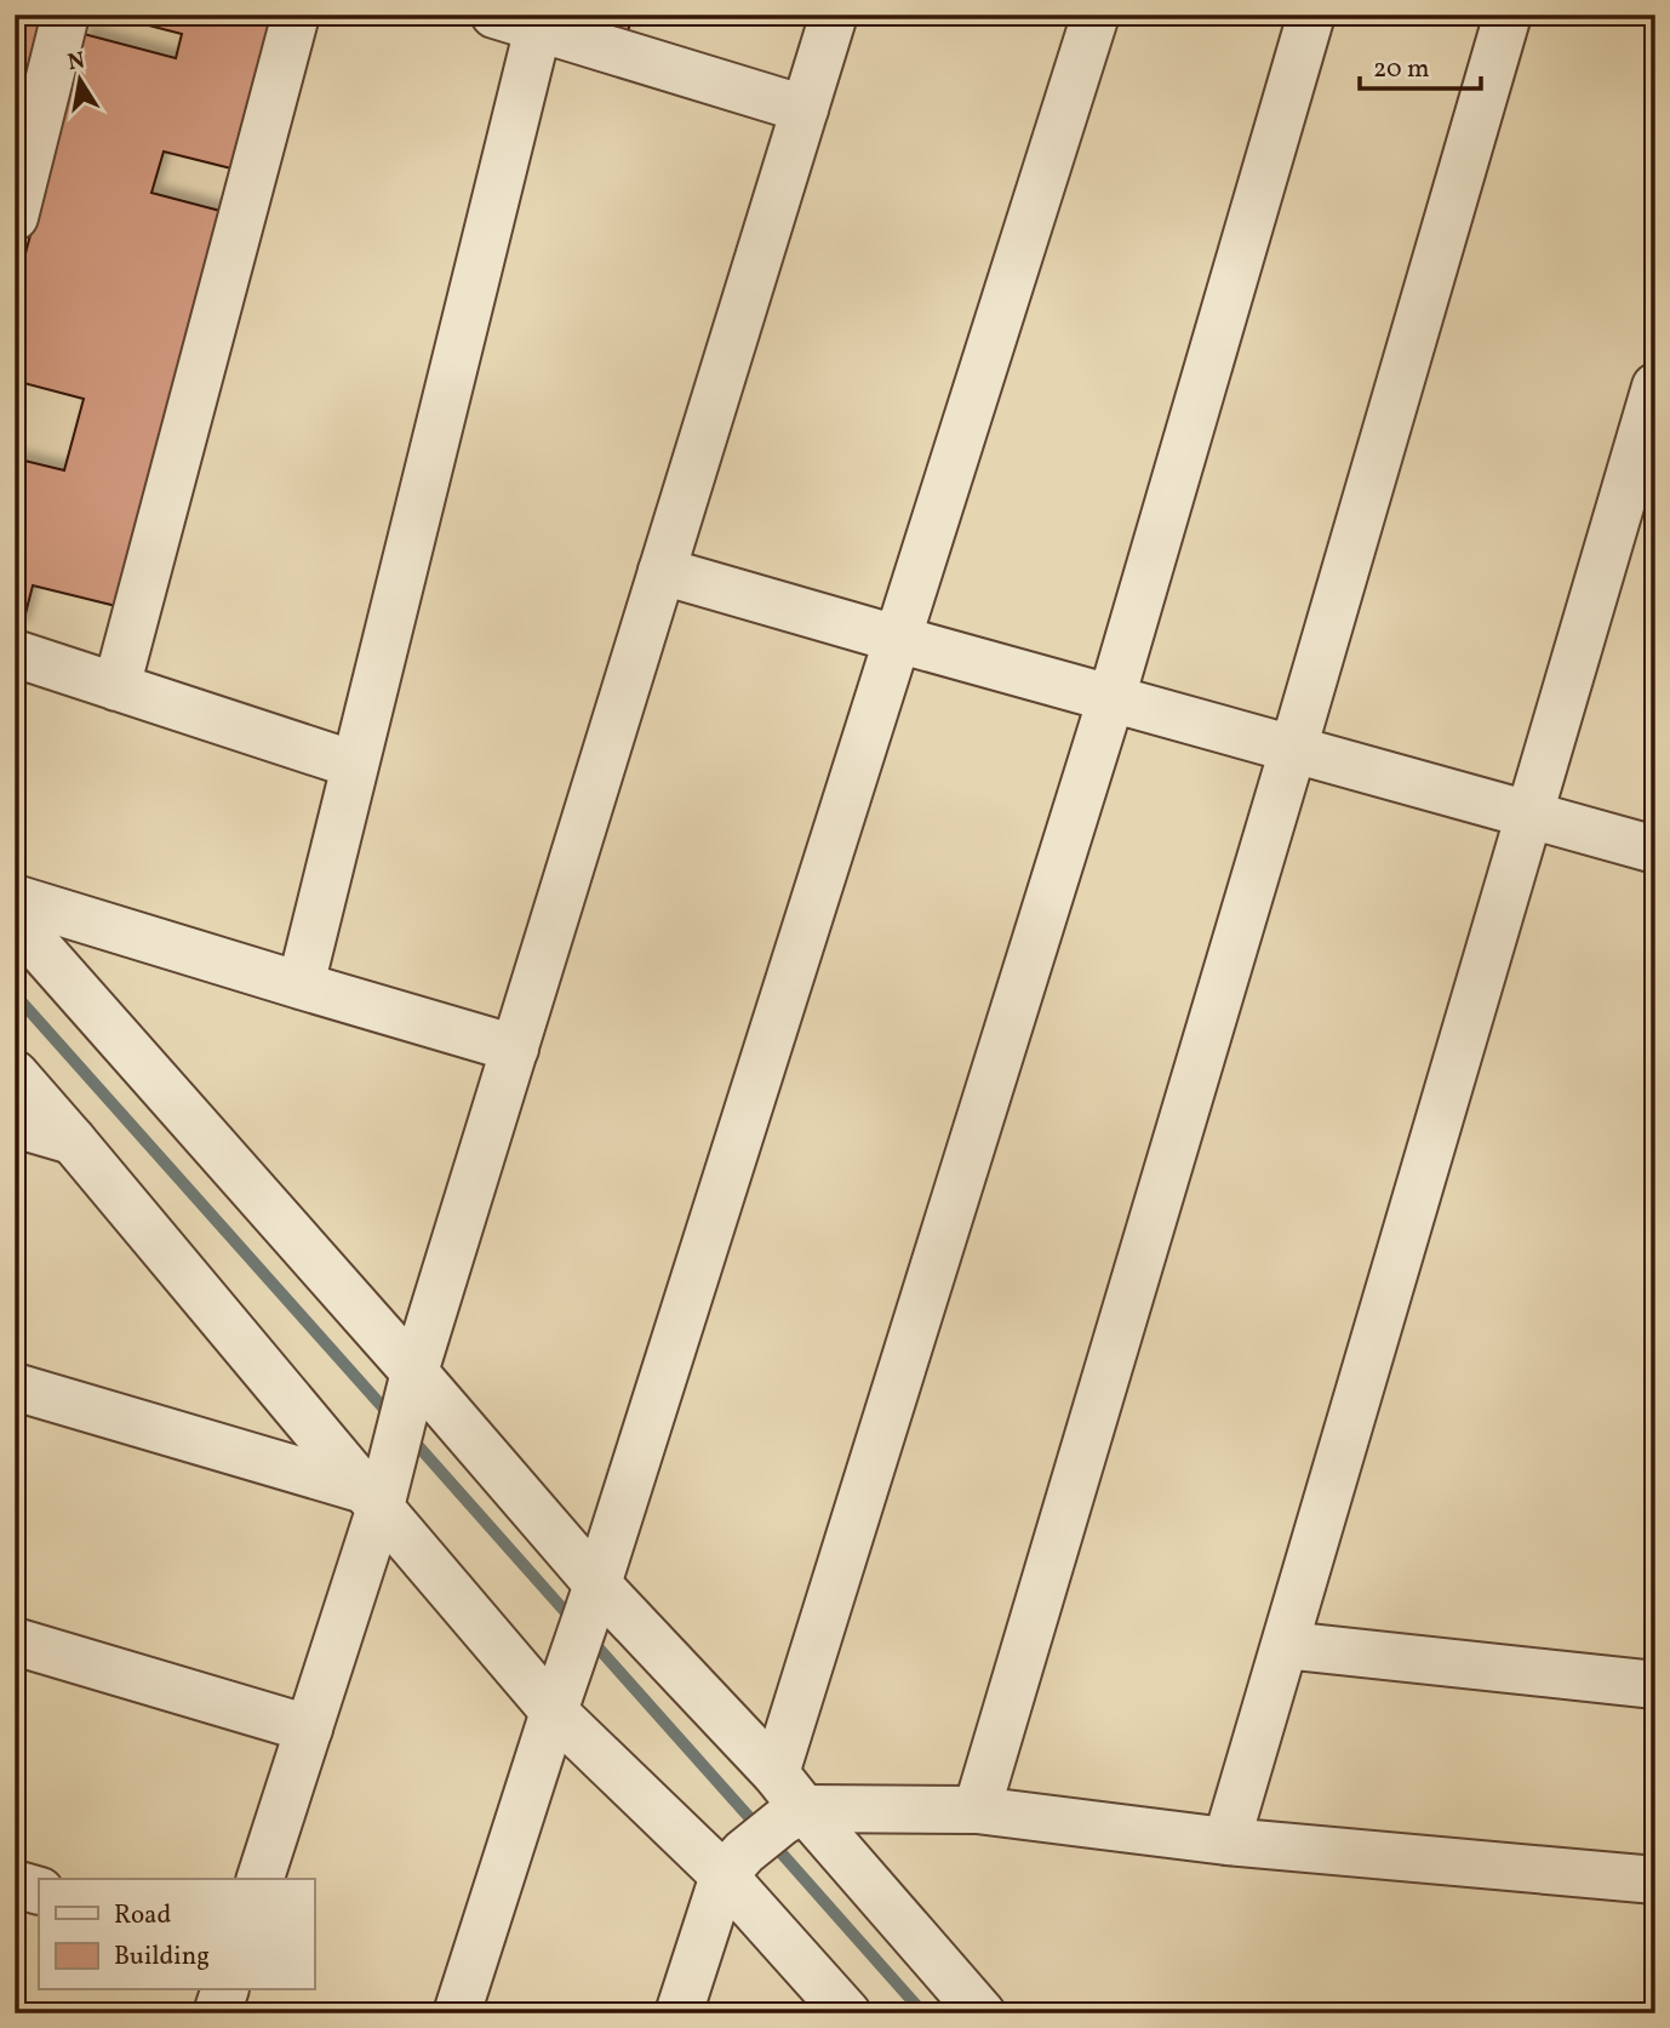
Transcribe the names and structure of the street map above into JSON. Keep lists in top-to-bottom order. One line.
{"legend":["Road","Building"],"scale_bar":"20 m","north":"top"}
